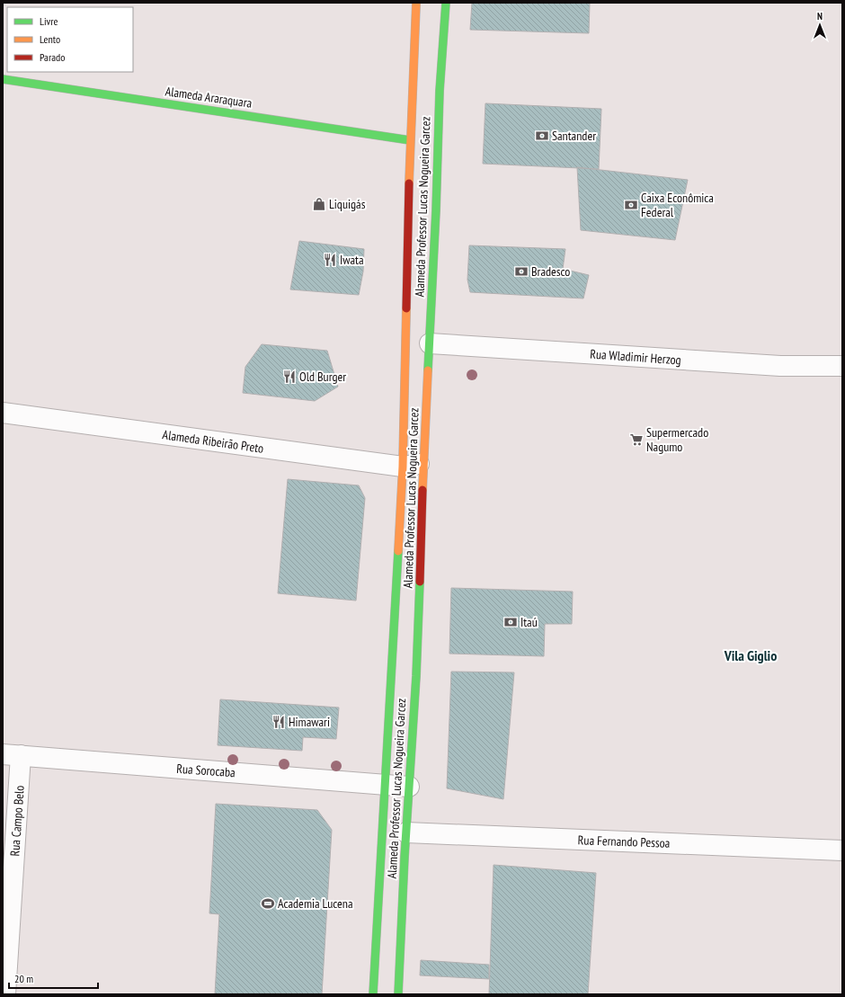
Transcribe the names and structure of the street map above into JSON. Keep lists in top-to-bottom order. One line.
{"streets":{"main road":["Alameda Araraquara","Alameda Professor Lucas Nogueira Garcez"],"street":["Rua Wladimir Herzog","Alameda Ribeirão Preto","Rua Sorocaba","Rua Campo Belo","Rua Fernando Pessoa"]},"crossings":[["Alameda Araraquara","Alameda Professor Lucas Nogueira Garcez"],["Alameda Professor Lucas Nogueira Garcez","Rua Wladimir Herzog"],["Alameda Professor Lucas Nogueira Garcez","Alameda Ribeirão Preto"],["Alameda Professor Lucas Nogueira Garcez","Rua Sorocaba"],["Alameda Professor Lucas Nogueira Garcez","Rua Fernando Pessoa"],["Rua Sorocaba","Rua Campo Belo"]],"districts":["Vila Giglio"],"places":{"bank":["Santander","Caixa Econômica Federal","Bradesco","Itaú"],"shop":["Liquigás"],"restaurant":["Iwata","Old Burger","Himawari"],"supermarket":["Supermercado Nagumo"],"sports":["Academia Lucena"]},"legend":["Livre","Lento","Parado"],"scale_bar":"20 m","north":"top"}
